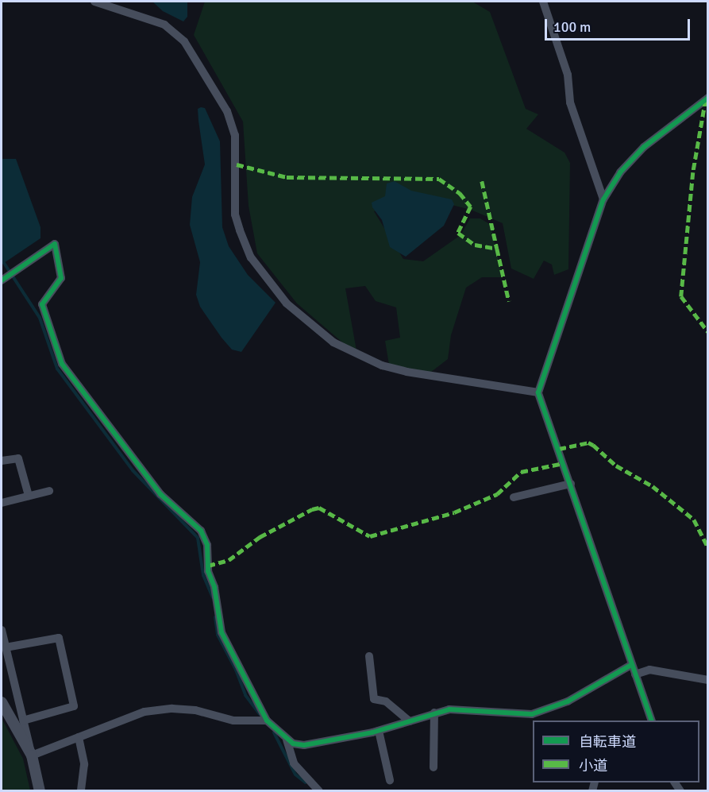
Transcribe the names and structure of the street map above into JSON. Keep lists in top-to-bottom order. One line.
{"legend":["自転車道","小道"],"scale_bar":"100 m"}
